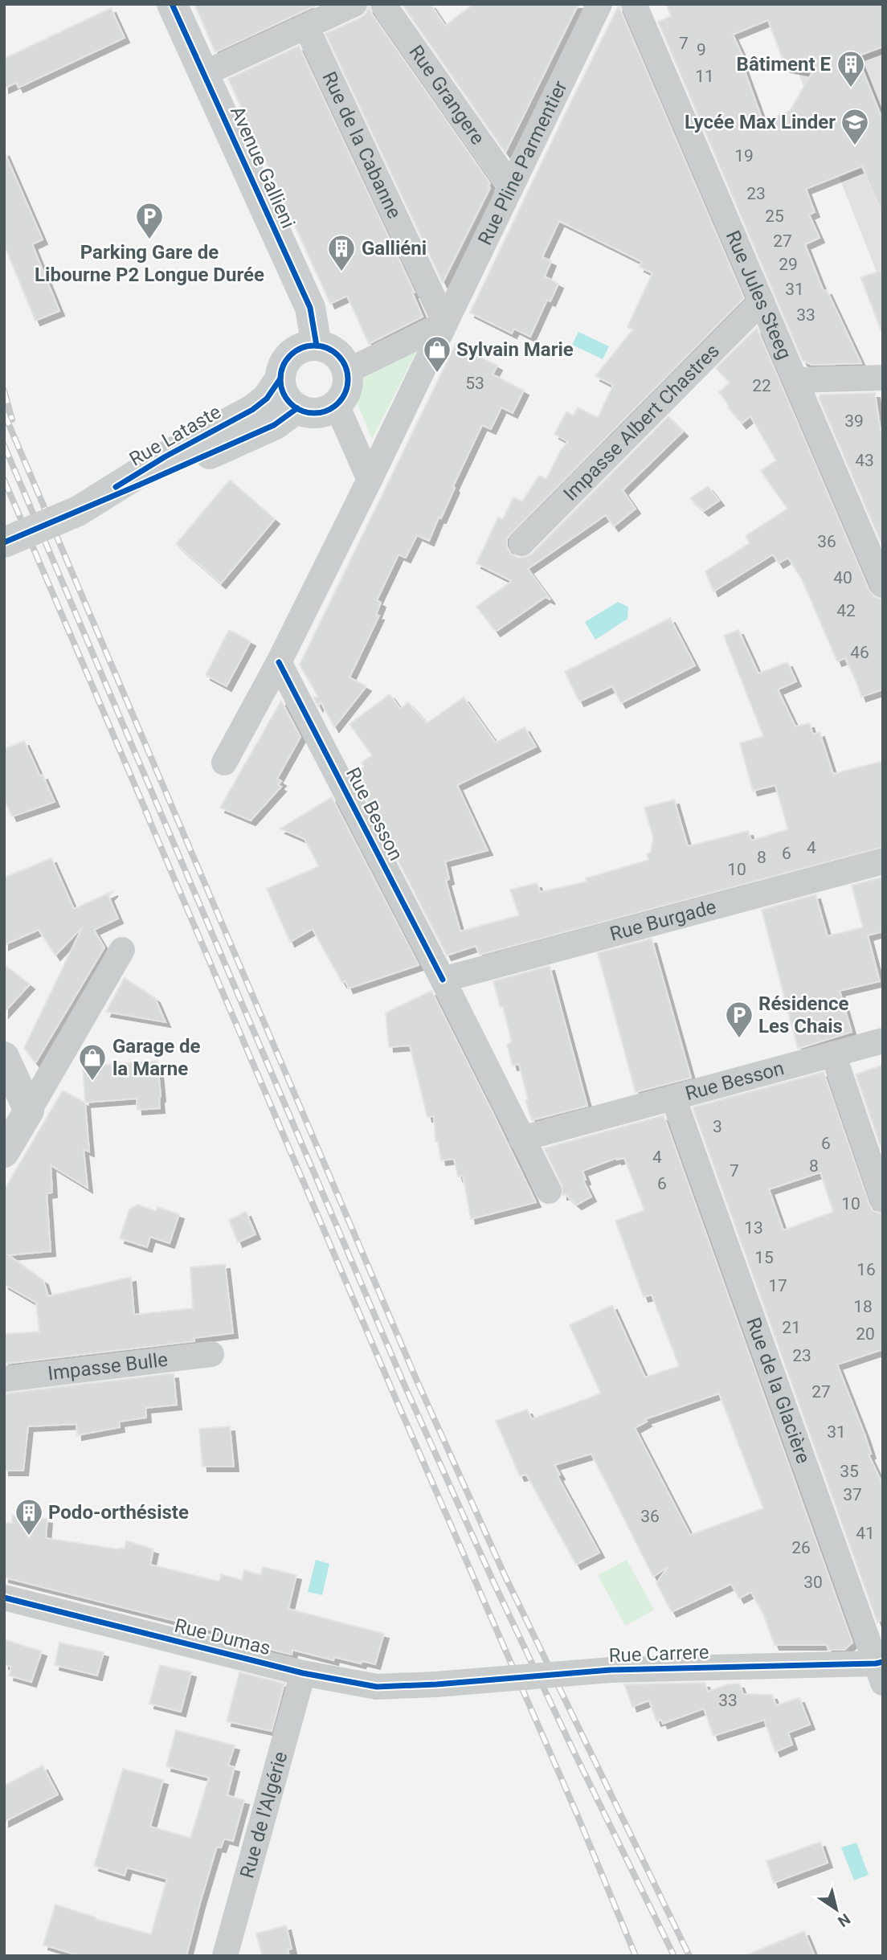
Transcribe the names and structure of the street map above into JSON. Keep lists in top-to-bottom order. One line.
{"streets":{"main road":["Avenue Gallieni","Rue Lataste"],"street":["Rue Grangere","Rue de la Cabanne","Rue Pline Parmentier","Rue Jules Steeg","Impasse Albert Chastres","Rue Besson","Rue Burgade","Impasse Bulle","Rue de la Glacière","Rue Dumas","Rue Carrere","Rue de l'Algérie"]},"crossings":[["Rue Grangere","Rue Pline Parmentier"],["Rue de la Cabanne","Rue Pline Parmentier"],["Avenue Gallieni","Rue Lataste"],["Rue Jules Steeg","Impasse Albert Chastres"],["Rue Besson","Rue Burgade"],["Rue Besson","Rue de la Glacière"],["Rue de la Glacière","Rue Carrere"],["Rue Dumas","Rue Carrere"],["Rue Dumas","Rue de l'Algérie"]],"places":{"building":["Bâtiment E","Galliéni","Podo-orthésiste"],"school or university":["Lycée Max Linder"],"parking":["Parking Gare de Libourne P2 Longue Durée","Résidence Les Chais"],"shop":["Sylvain Marie","Garage de la Marne"]},"house_numbers":["7","9","11","19","23","25","27","29","31","33","53","22","39","43","36","40","42","46","4","6","8","10","3","6","4","8","7","6","10","13","15","16","17","18","21","20","23","27","31","35","37","36","41","26","30","33"],"north":"bottom right"}
